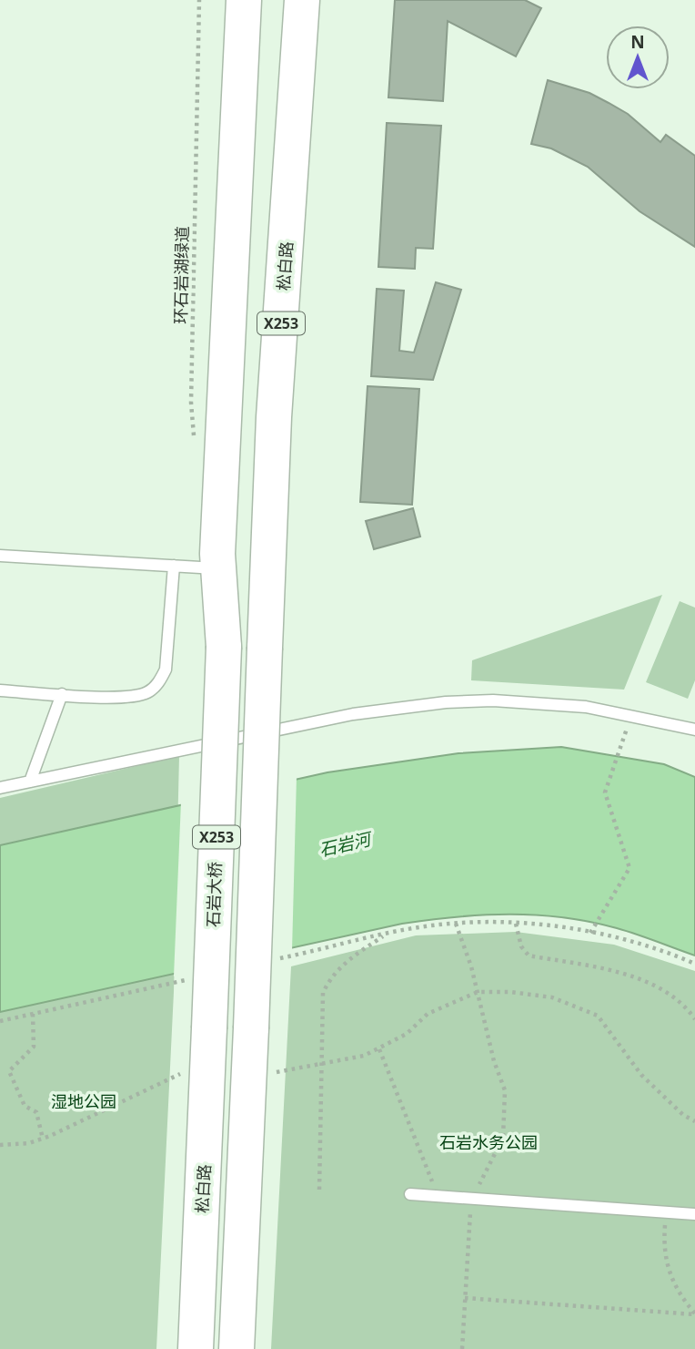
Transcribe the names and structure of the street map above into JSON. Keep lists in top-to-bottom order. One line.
{"streets":{"main road":["松白路","X253","石岩大桥"],"path":["环石岩湖绿道"]},"crossings":[["松白路","石岩大桥"],["X253","石岩大桥"]],"water":["石岩河"],"parks":["湿地公园","石岩水务公园"],"north":"top"}
